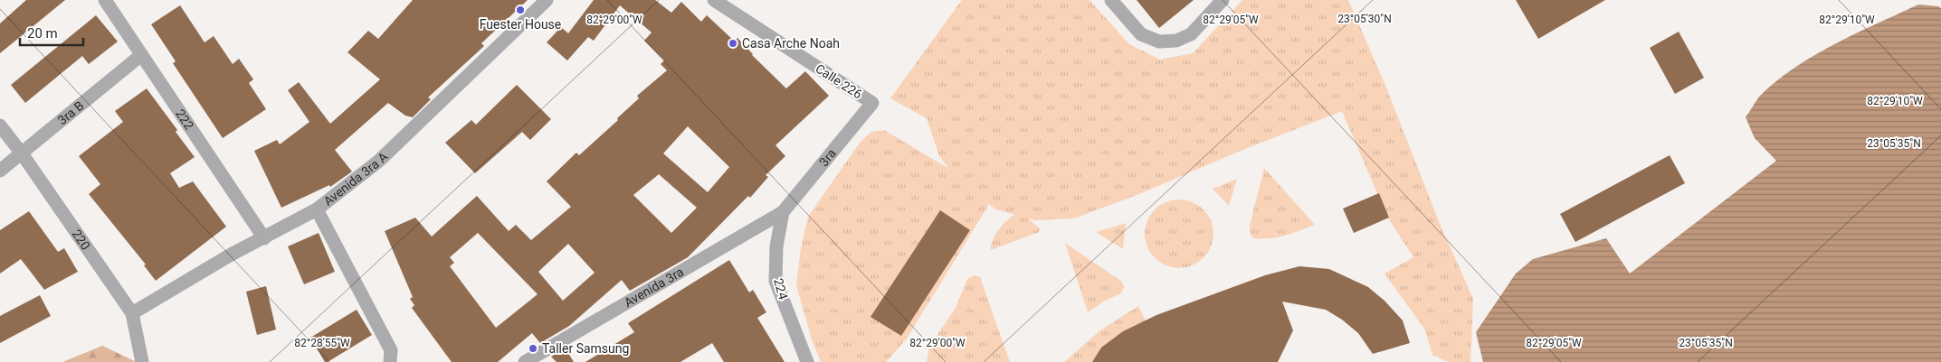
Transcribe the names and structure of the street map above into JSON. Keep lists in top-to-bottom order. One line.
{"streets":{"street":["Calle 226","3ra B","222","3ra","Avenida 3ra A","220","Avenida 3ra","224"]},"crossings":[["Calle 226","3ra"],["3ra B","222"],["3ra B","220"],["222","Avenida 3ra A"],["3ra","Avenida 3ra"],["3ra","224"],["Avenida 3ra A","220"],["Avenida 3ra","224"]],"places":["Fuester House","Casa Arche Noah","Taller Samsung"],"scale_bar":"20 m","coordinates":["23°05'30\"N","82°29'00\"W","82°29'05\"W","82°29'10\"W","23°05'35\"N","82°28'55\"W"]}
